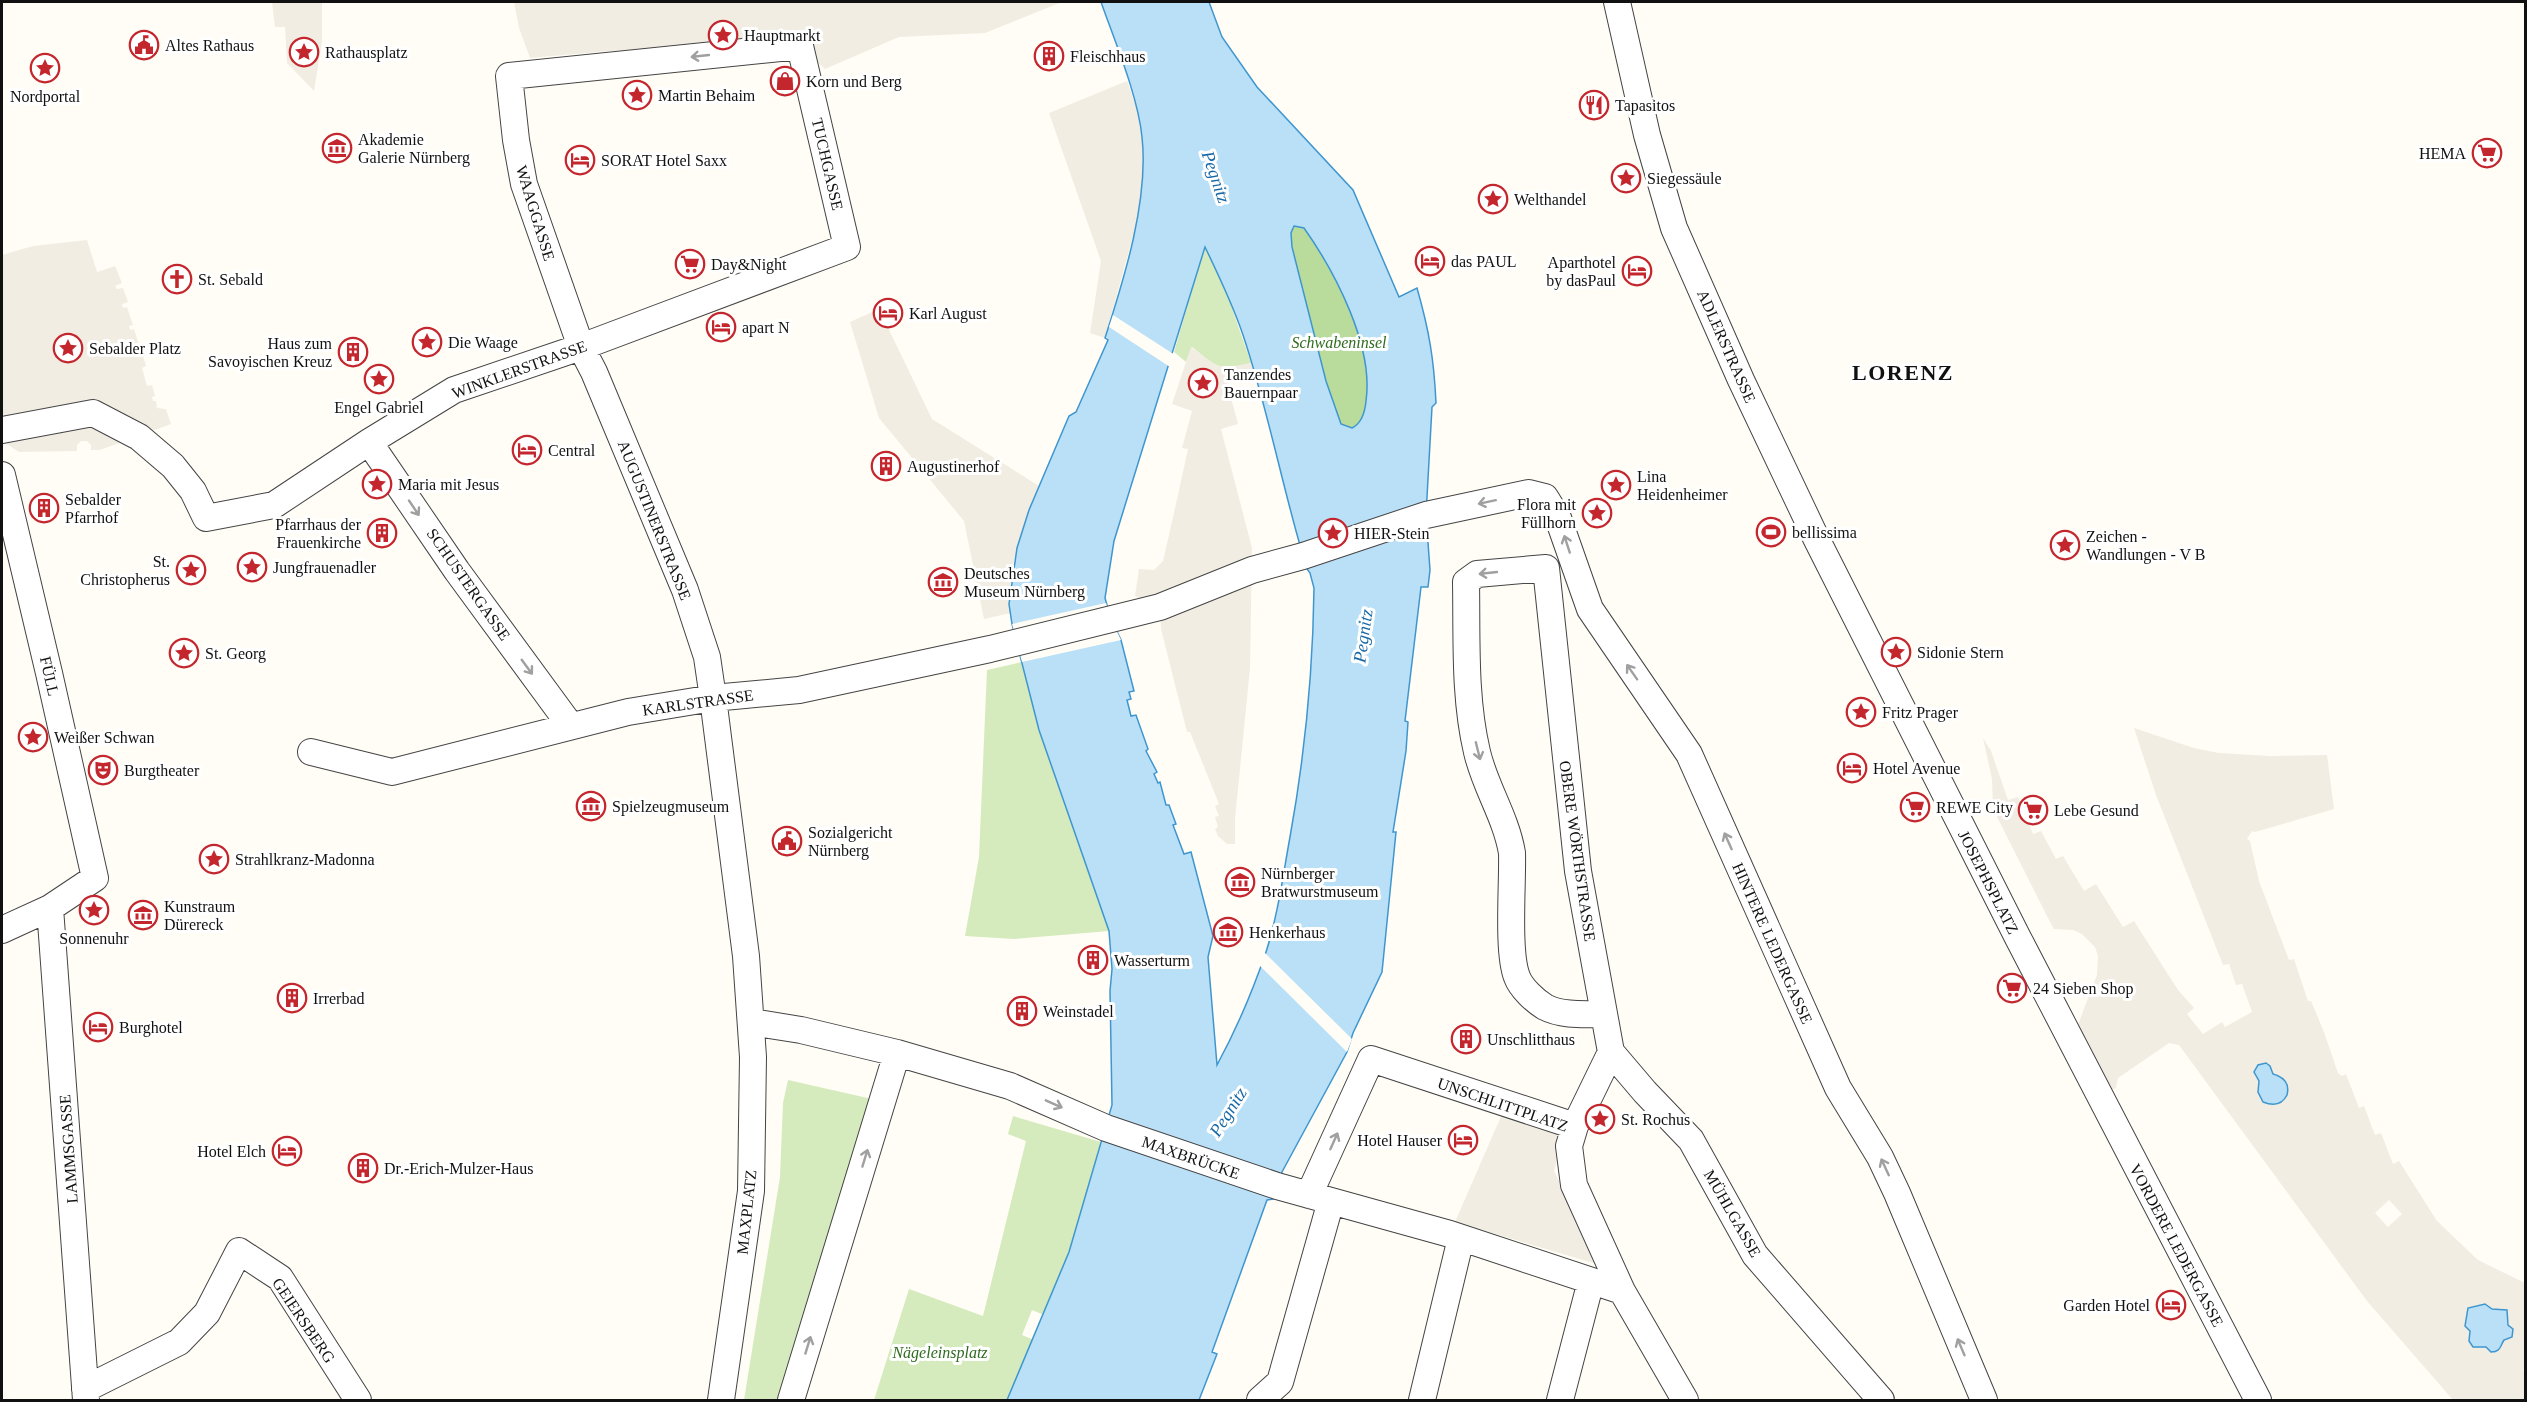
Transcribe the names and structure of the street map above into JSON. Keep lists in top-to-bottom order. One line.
{"streets":{"street":["TUCHGASSE","WAAGGASSE","ADLERSTRASSE","WINKLERSTRASSE","AUGUSTINERSTRASSE","SCHUSTERGASSE","FÜLL","KARLSTRASSE","OBERE WÖRTHSTRASSE","JOSEPHSPLATZ","HINTERE LEDERGASSE","UNSCHLITTPLATZ","LAMMSGASSE","MAXBRÜCKE","MAXPLATZ","MÜHLGASSE","VORDERE LEDERGASSE","GEIERSBERG"]},"crossings":[["TUCHGASSE","WAAGGASSE"],["TUCHGASSE","WINKLERSTRASSE"],["WAAGGASSE","WINKLERSTRASSE"],["WAAGGASSE","AUGUSTINERSTRASSE"],["ADLERSTRASSE","JOSEPHSPLATZ"],["WINKLERSTRASSE","AUGUSTINERSTRASSE"],["WINKLERSTRASSE","SCHUSTERGASSE"],["AUGUSTINERSTRASSE","KARLSTRASSE"],["AUGUSTINERSTRASSE","MAXPLATZ"],["SCHUSTERGASSE","KARLSTRASSE"],["FÜLL","LAMMSGASSE"],["KARLSTRASSE","HINTERE LEDERGASSE"],["OBERE WÖRTHSTRASSE","MÜHLGASSE"],["JOSEPHSPLATZ","VORDERE LEDERGASSE"],["UNSCHLITTPLATZ","MAXBRÜCKE"],["LAMMSGASSE","GEIERSBERG"]],"one_way":["SCHUSTERGASSE","HINTERE LEDERGASSE","MAXBRÜCKE"],"districts":["LORENZ"],"water":["Pegnitz"],"parks":["Schwabeninsel","Nägeleinsplatz"],"places":{"place":["Hauptmarkt","Rathausplatz","Nordportal","Martin Behaim","Siegessäule","Welthandel","Die Waage","Sebalder Platz","Engel Gabriel","Tanzendes Bauernpaar","Maria mit Jesus","Lina Heidenheimer","Flora mit Füllhorn","HIER-Stein","Zeichen - Wandlungen - V B","Jungfrauenadler","St. Christopherus","Sidonie Stern","St. Georg","Fritz Prager","Weißer Schwan","Strahlkranz-Madonna","Sonnenuhr","St. Rochus"],"public building":["Altes Rathaus","Sozialgericht Nürnberg"],"building":["Fleischhaus","Haus zum Savoyischen Kreuz","Augustinerhof","Sebalder Pfarrhof","Pfarrhaus der Frauenkirche","Wasserturm","Irrerbad","Weinstadel","Unschlitthaus","Dr.-Erich-Mulzer-Haus"],"shop":["Korn und Berg"],"restaurant":["Tapasitos"],"museum":["Akademie Galerie Nürnberg","Deutsches Museum Nürnberg","Spielzeugmuseum","Nürnberger Bratwurstmuseum","Kunstraum Dürereck","Henkerhaus"],"supermarket":["HEMA","Day&Night","REWE City","Lebe Gesund","24 Sieben Shop"],"hotel":["SORAT Hotel Saxx","das PAUL","Aparthotel by dasPaul","Karl August","apart N","Central","Hotel Avenue","Burghotel","Hotel Hauser","Hotel Elch","Garden Hotel"],"church":["St. Sebald"],"sports":["bellissima"],"theatre":["Burgtheater"]}}
